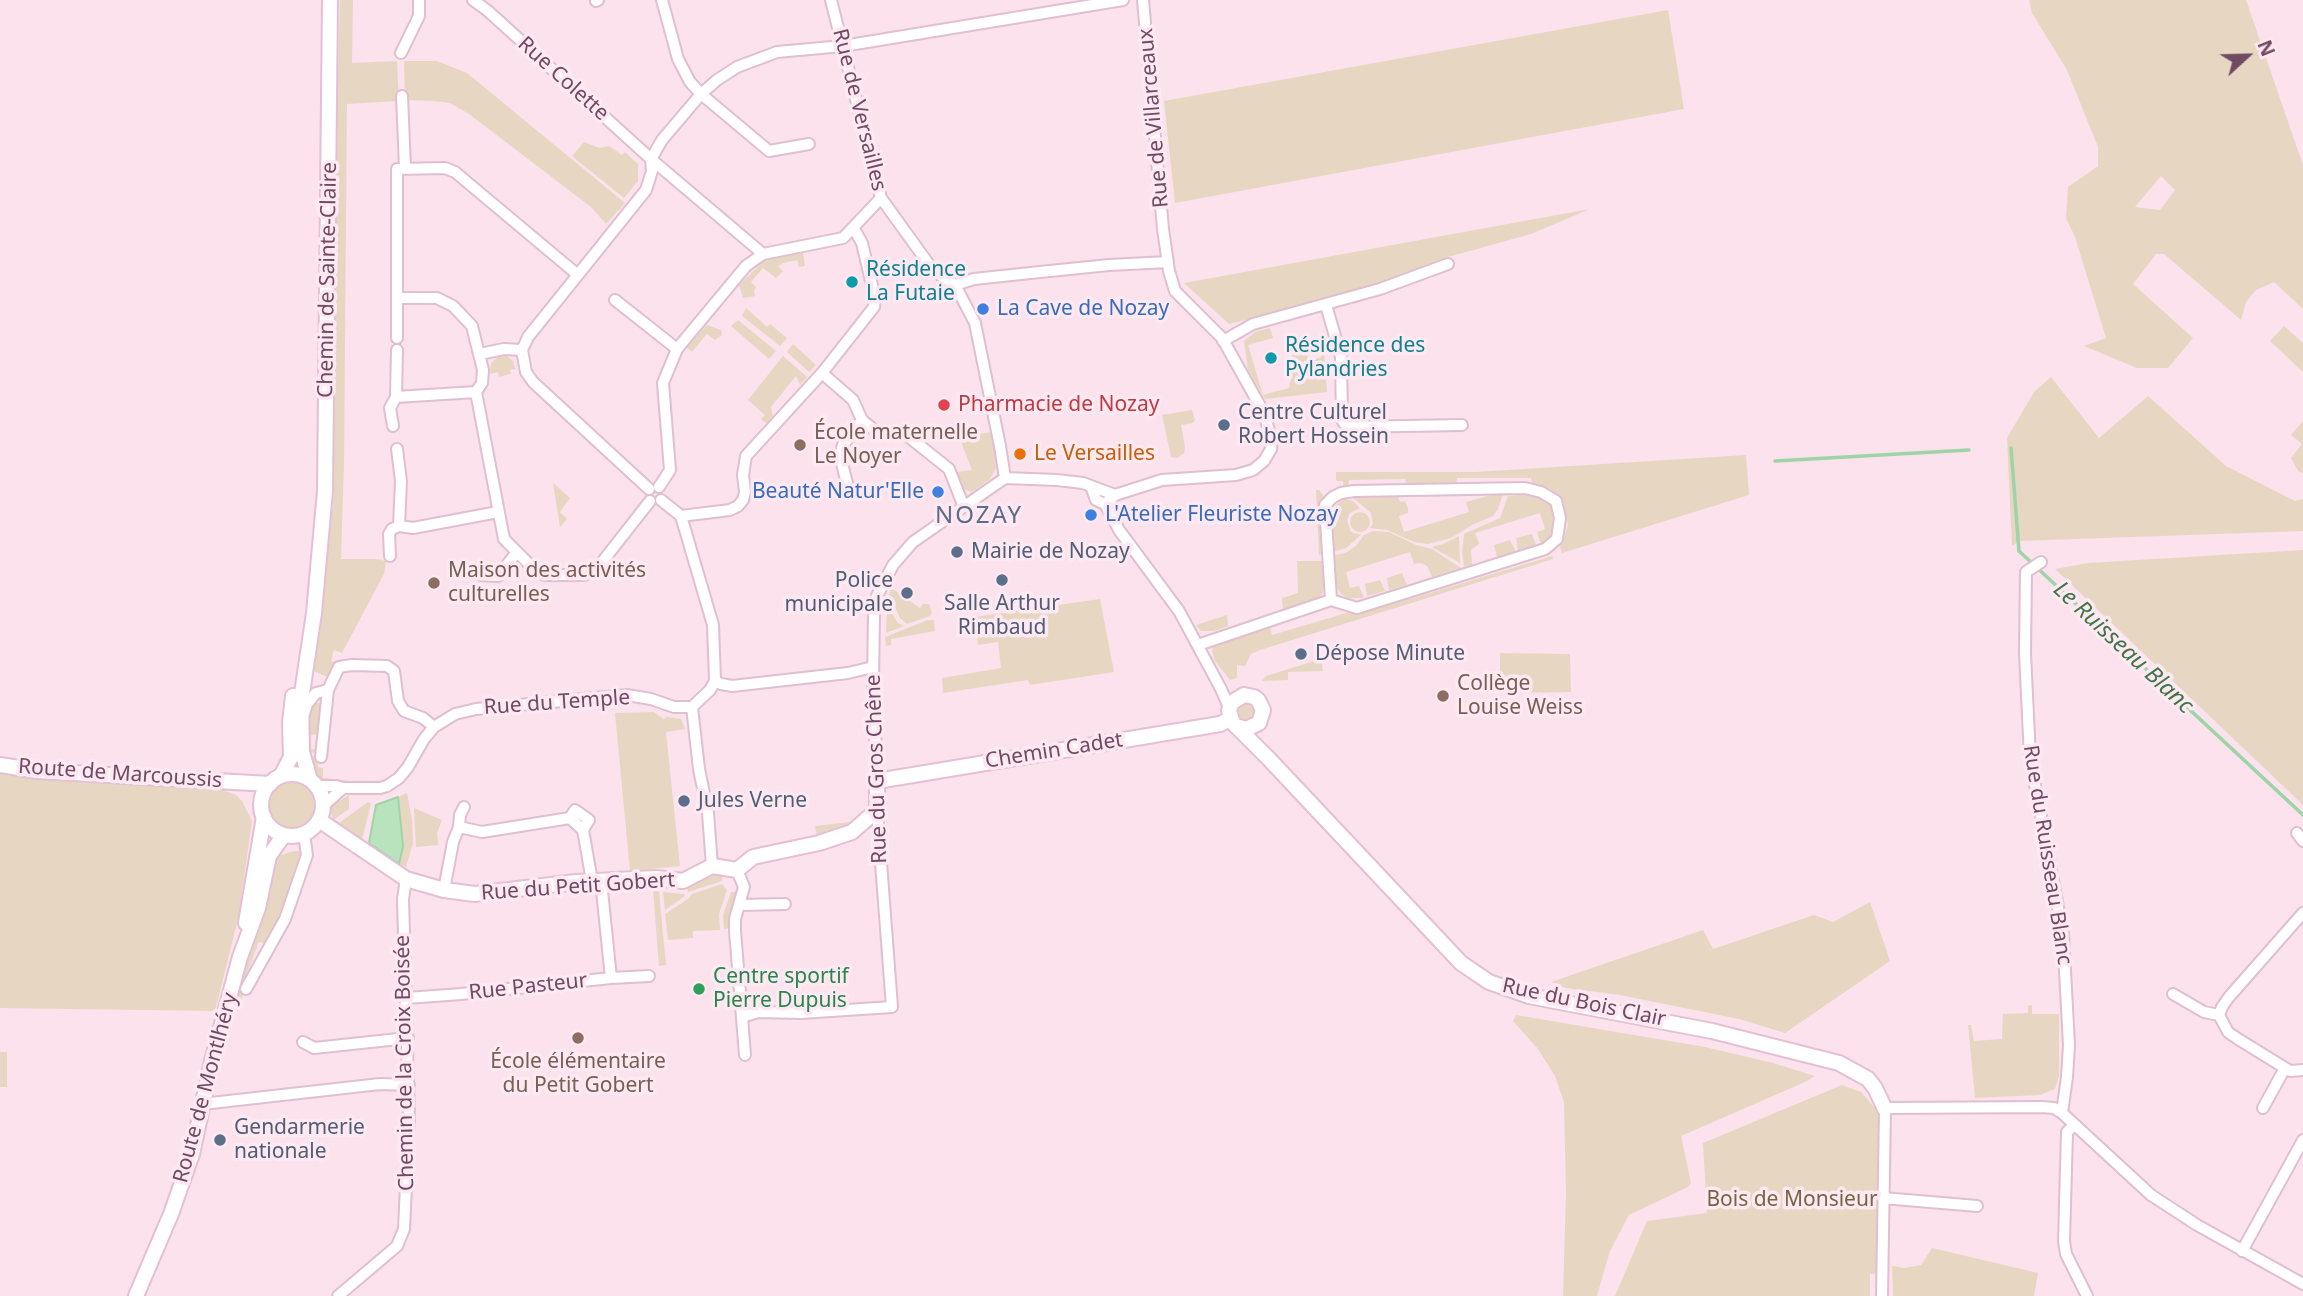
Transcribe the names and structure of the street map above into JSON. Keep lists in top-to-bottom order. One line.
{"streets":{"street":["Rue Colette","Rue de Versailles","Rue de Villarceaux","Chemin de Sainte-Claire","Rue du Temple","Chemin Cadet","Rue du Gros Chêne","Route de Marcoussis","Rue du Ruisseau Blanc","Rue du Petit Gobert","Rue Pasteur","Rue du Bois Clair","Chemin de la Croix Boisée","Route de Montlhéry"]},"crossings":[["Rue Colette","Rue de Versailles"],["Chemin de Sainte-Claire","Rue du Temple"],["Chemin de Sainte-Claire","Route de Marcoussis"],["Chemin de Sainte-Claire","Rue du Petit Gobert"],["Chemin de Sainte-Claire","Route de Montlhéry"],["Rue du Temple","Route de Marcoussis"],["Rue du Temple","Rue du Petit Gobert"],["Rue du Temple","Route de Montlhéry"],["Chemin Cadet","Rue du Gros Chêne"],["Chemin Cadet","Rue du Bois Clair"],["Route de Marcoussis","Rue du Petit Gobert"],["Route de Marcoussis","Route de Montlhéry"],["Rue du Petit Gobert","Chemin de la Croix Boisée"],["Rue du Petit Gobert","Route de Montlhéry"],["Rue Pasteur","Chemin de la Croix Boisée"]],"districts":["NOZAY"],"water":["Le Ruisseau Blanc"],"parks":["Bois de Monsieur"],"places":["Résidence La Futaie","La Cave de Nozay","Résidence des Pylandries","Pharmacie de Nozay","Centre Culturel Robert Hossein","École maternelle Le Noyer","Le Versailles","Beauté Natur'Elle","L'Atelier Fleuriste Nozay","Mairie de Nozay","Salle Arthur Rimbaud","Maison des activités culturelles","Police municipale","Dépose Minute","Collège Louise Weiss","Jules Verne","Centre sportif Pierre Dupuis","École élémentaire du Petit Gobert","Gendarmerie nationale"],"north":"right"}
